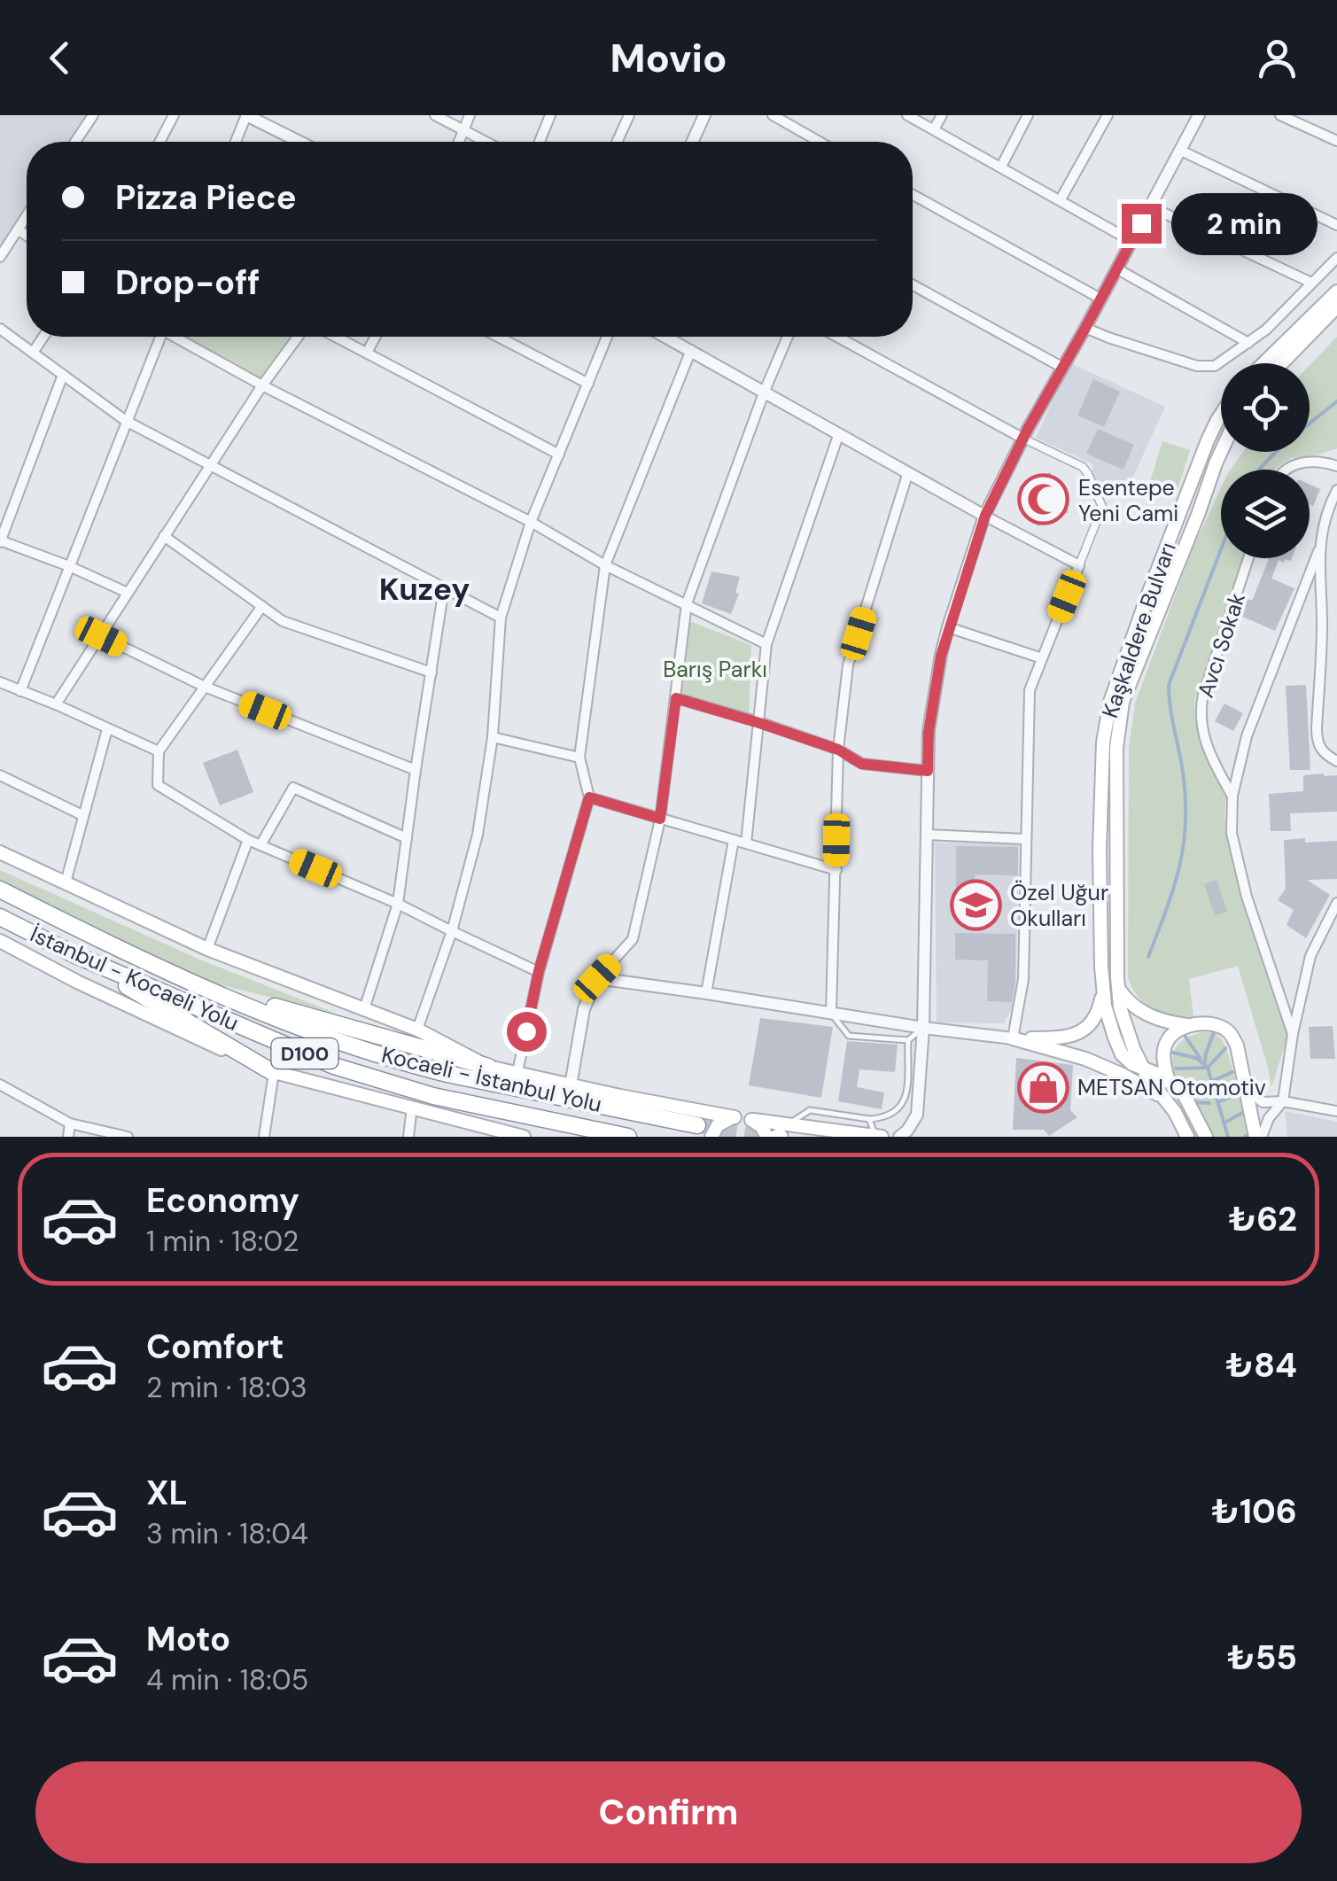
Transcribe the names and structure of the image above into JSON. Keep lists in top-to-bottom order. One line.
{"streets":{"highway":["İstanbul - Kocaeli Yolu","D100","Kocaeli - İstanbul Yolu"],"main road":["Kaşkaldere Bulvarı"],"street":["Avcı Sokak"]},"districts":["Kuzey"],"parks":["Barış Parkı"],"places":{"mosque":["Esentepe Yeni Cami"],"school or university":["Özel Uğur Okulları"],"shop":["METSAN Otomotiv"]},"page":{"header":"Movio","banner":["Pizza Piece","Drop-off"],"bubble":"2 min","list":[{"name":"Economy","note":"1 min · 18:02","value":"₺62"},{"name":"Comfort","note":"2 min · 18:03","value":"₺84"},{"name":"XL","note":"3 min · 18:04","value":"₺106"},{"name":"Moto","note":"4 min · 18:05","value":"₺55"}],"buttons":"Confirm"}}
